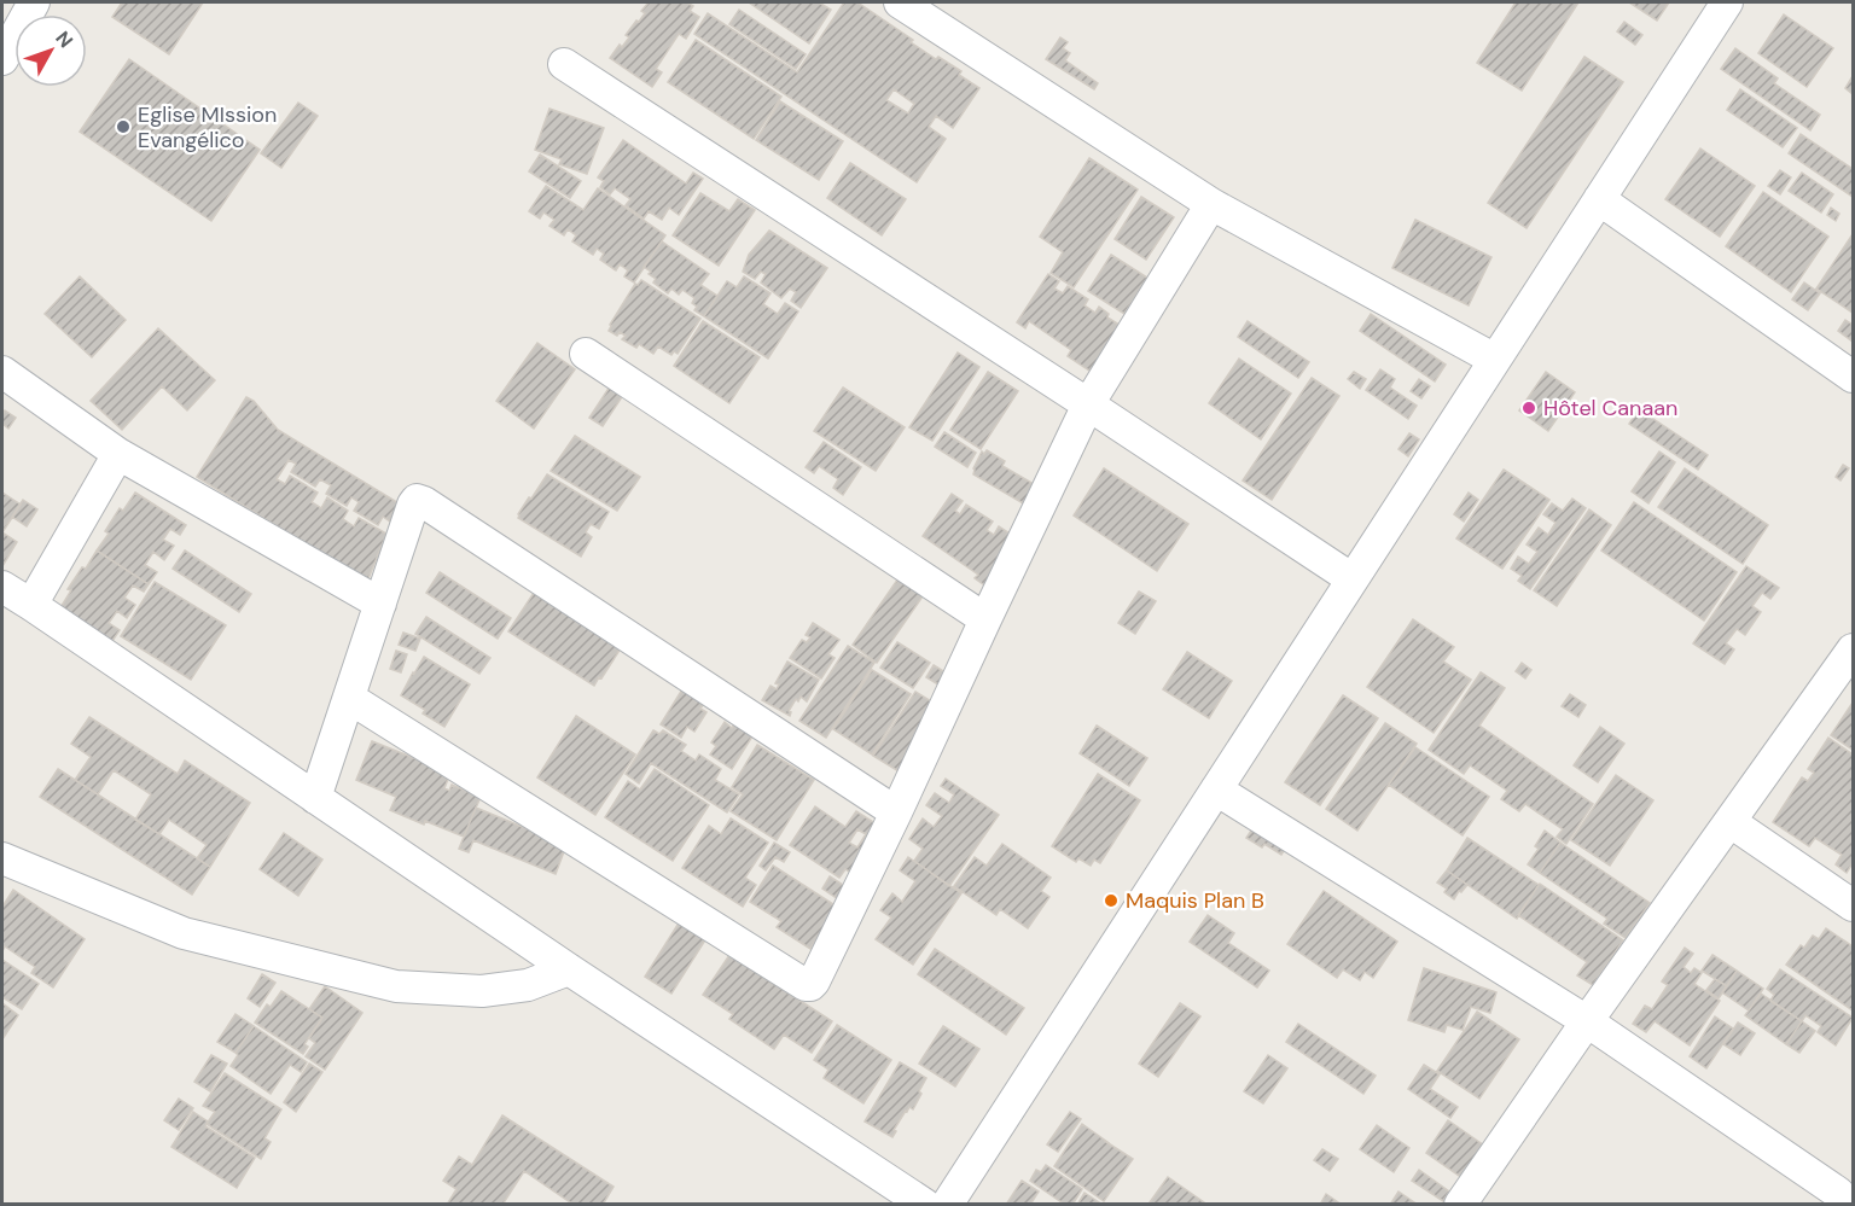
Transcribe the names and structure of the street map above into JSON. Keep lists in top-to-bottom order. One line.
{"places":["Eglise MIssion Evangélico","Hôtel Canaan","Maquis Plan B"],"north":"top right"}
